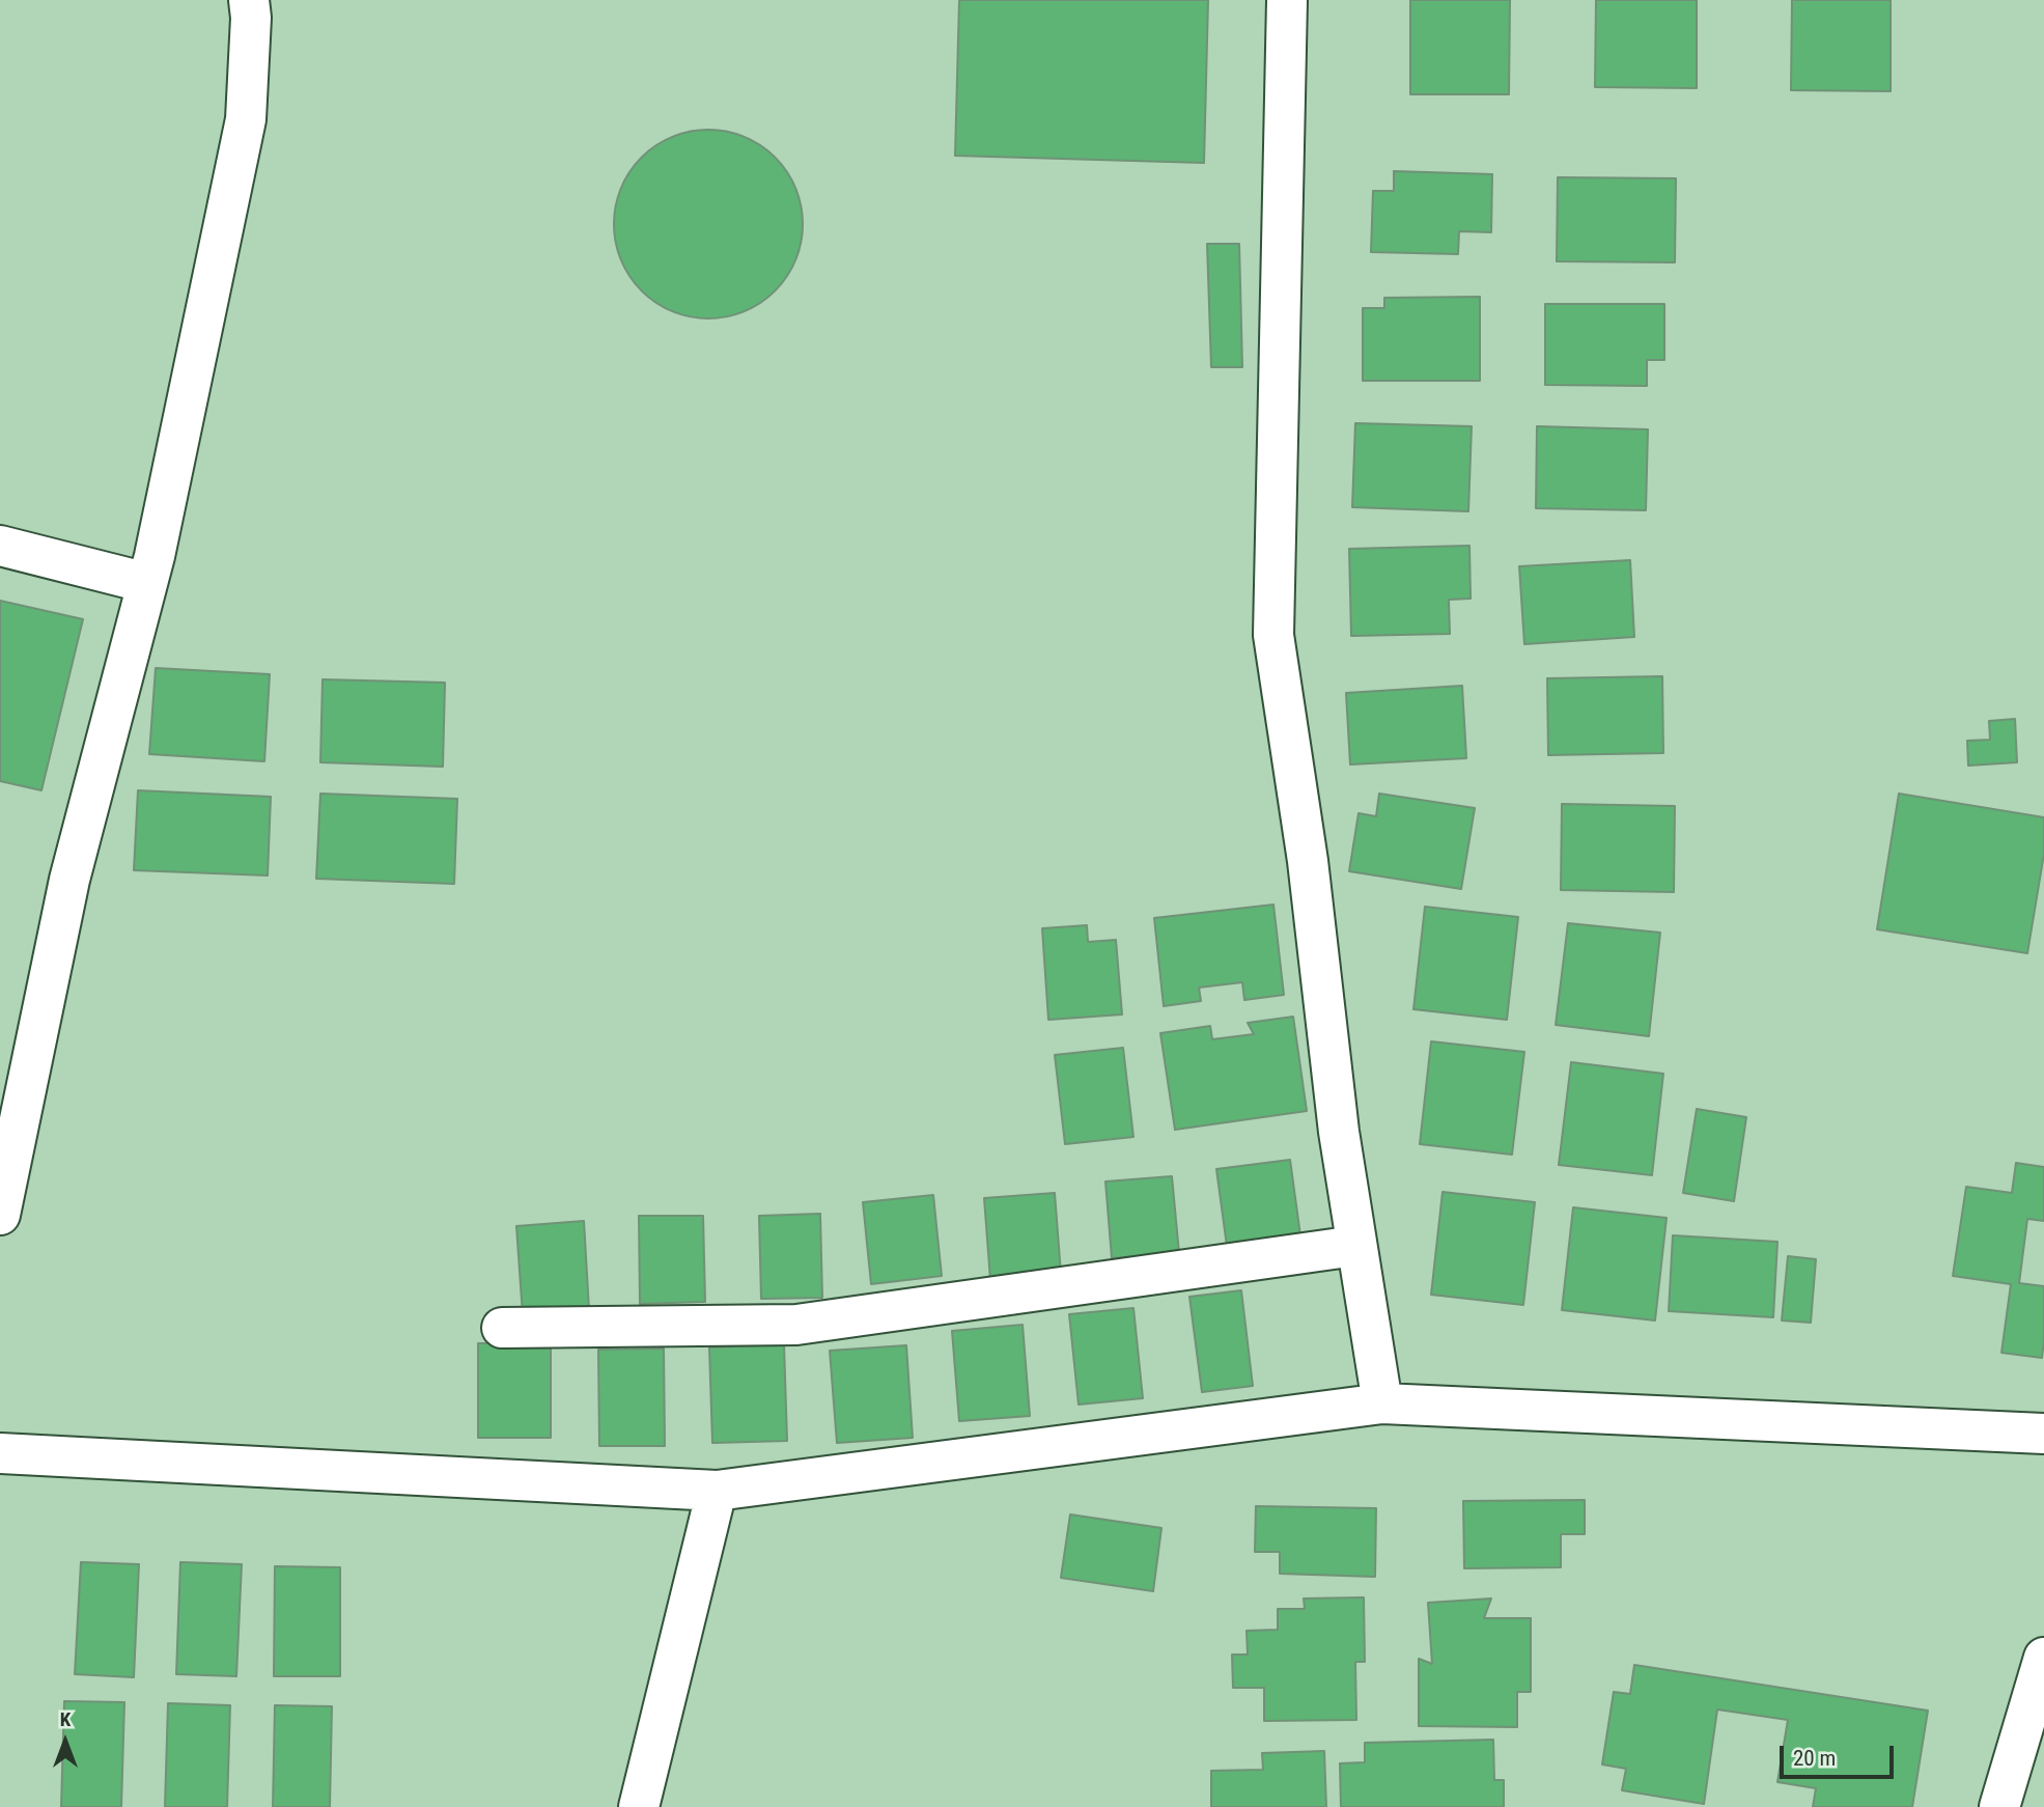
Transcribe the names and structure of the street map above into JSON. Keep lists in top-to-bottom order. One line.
{"scale_bar":"20 m","north":"top"}
